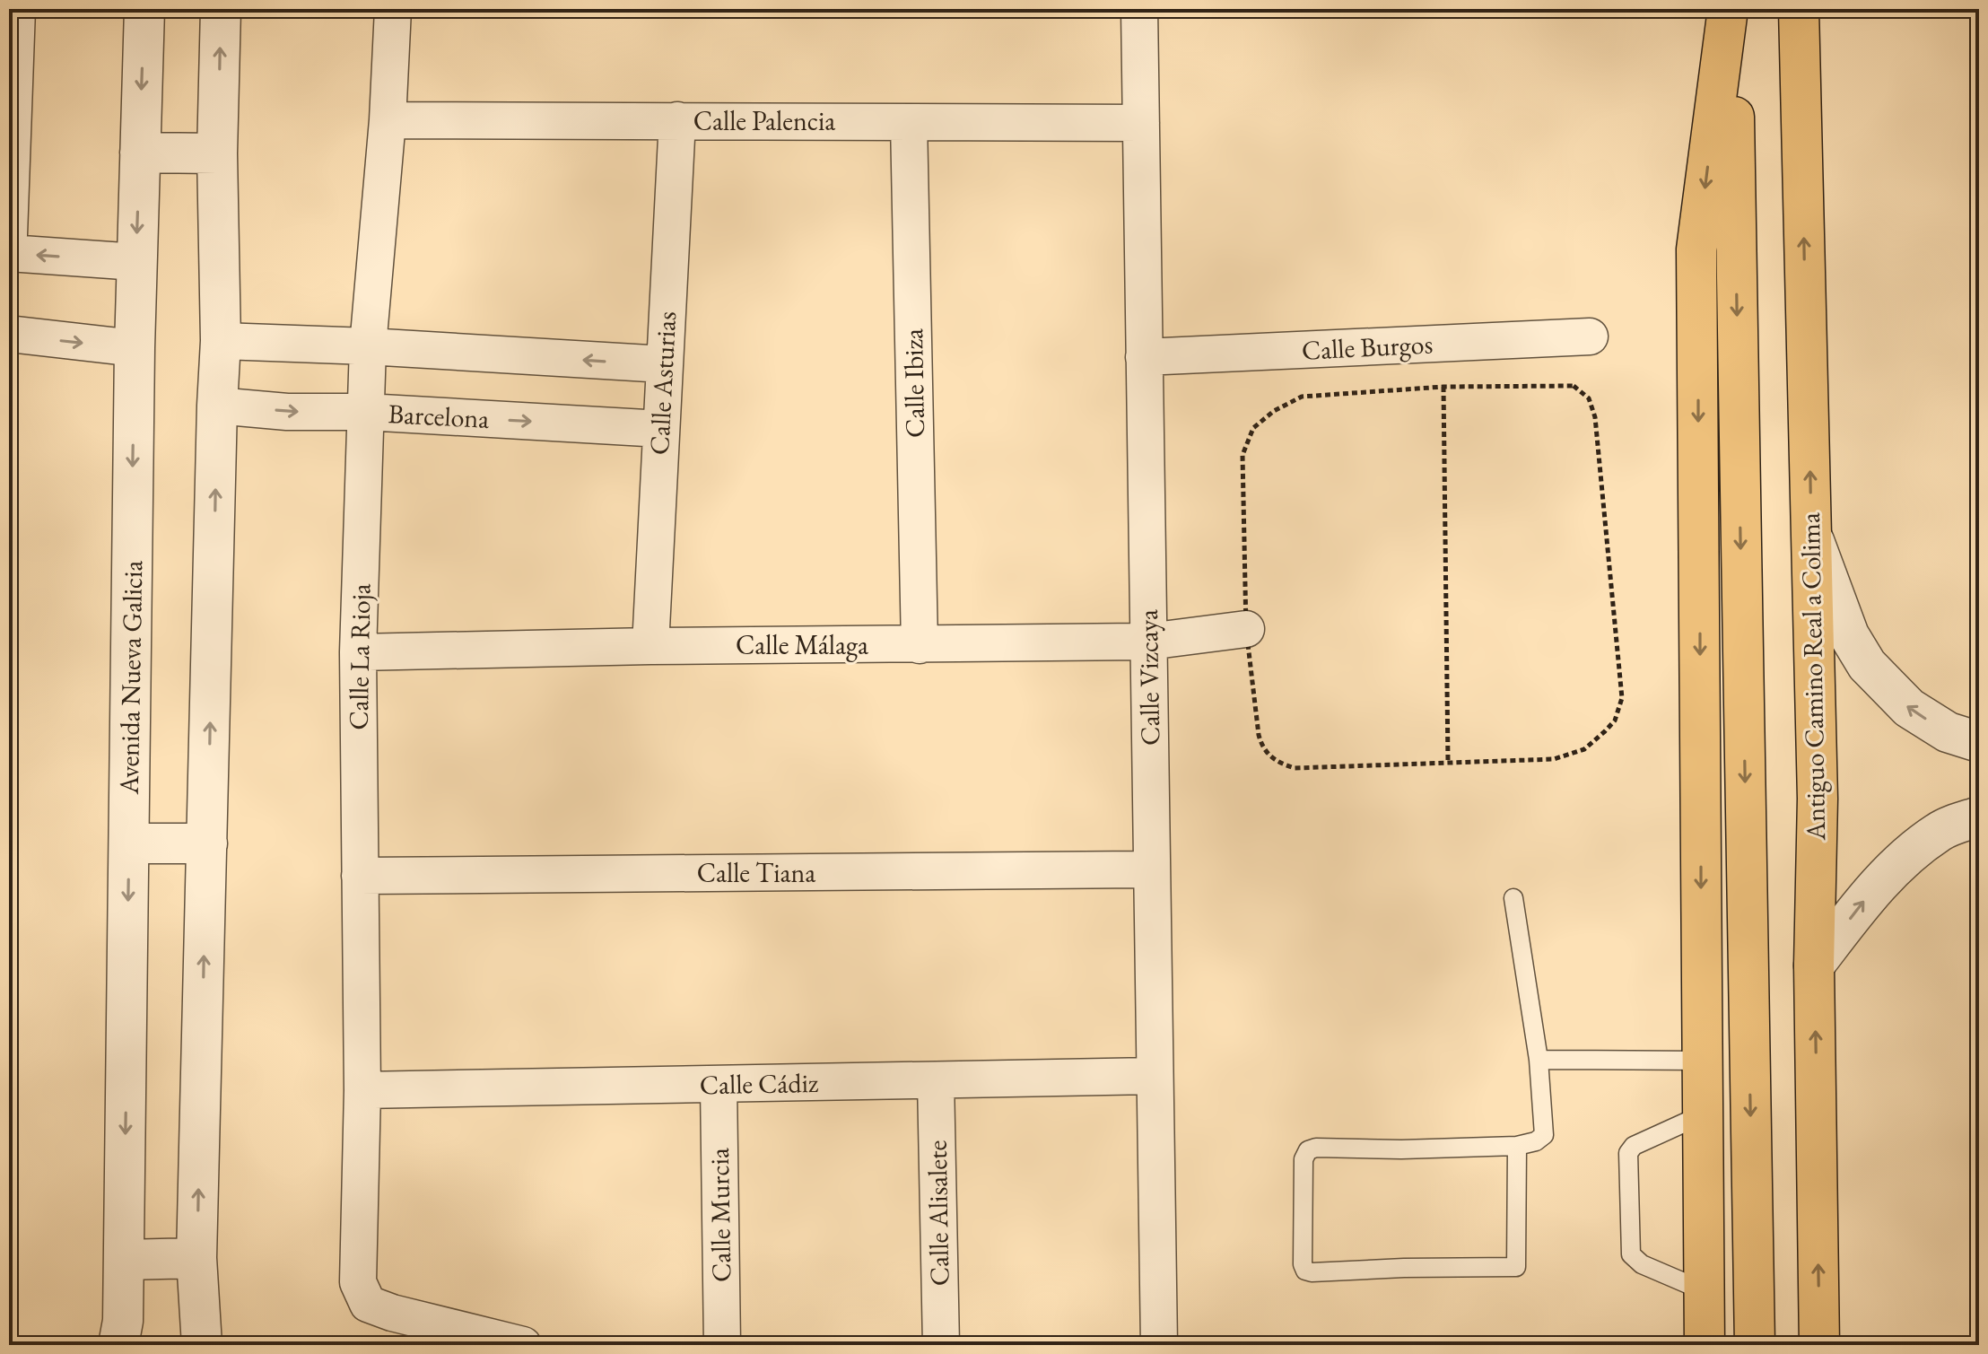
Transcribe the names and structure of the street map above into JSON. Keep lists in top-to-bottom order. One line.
{"streets":{"main road":["Antiguo Camino Real a Colima"],"street":["Calle Palencia","Calle Burgos","Calle Asturias","Calle Ibiza","Barcelona","Calle Málaga","Calle La Rioja","Avenida Nueva Galicia","Calle Vizcaya","Calle Tiana","Calle Cádiz","Calle Alisalete","Calle Murcia"]},"crossings":[["Calle Palencia","Calle Asturias"],["Calle Palencia","Calle Ibiza"],["Calle Palencia","Calle La Rioja"],["Calle Palencia","Calle Vizcaya"],["Calle Burgos","Calle Vizcaya"],["Calle Asturias","Barcelona"],["Calle Asturias","Calle Málaga"],["Calle Ibiza","Calle Málaga"],["Barcelona","Calle La Rioja"],["Calle Málaga","Calle La Rioja"],["Calle Málaga","Calle Vizcaya"],["Calle La Rioja","Calle Tiana"],["Calle La Rioja","Calle Cádiz"],["Calle Vizcaya","Calle Tiana"],["Calle Vizcaya","Calle Cádiz"],["Calle Cádiz","Calle Alisalete"],["Calle Cádiz","Calle Murcia"]]}
